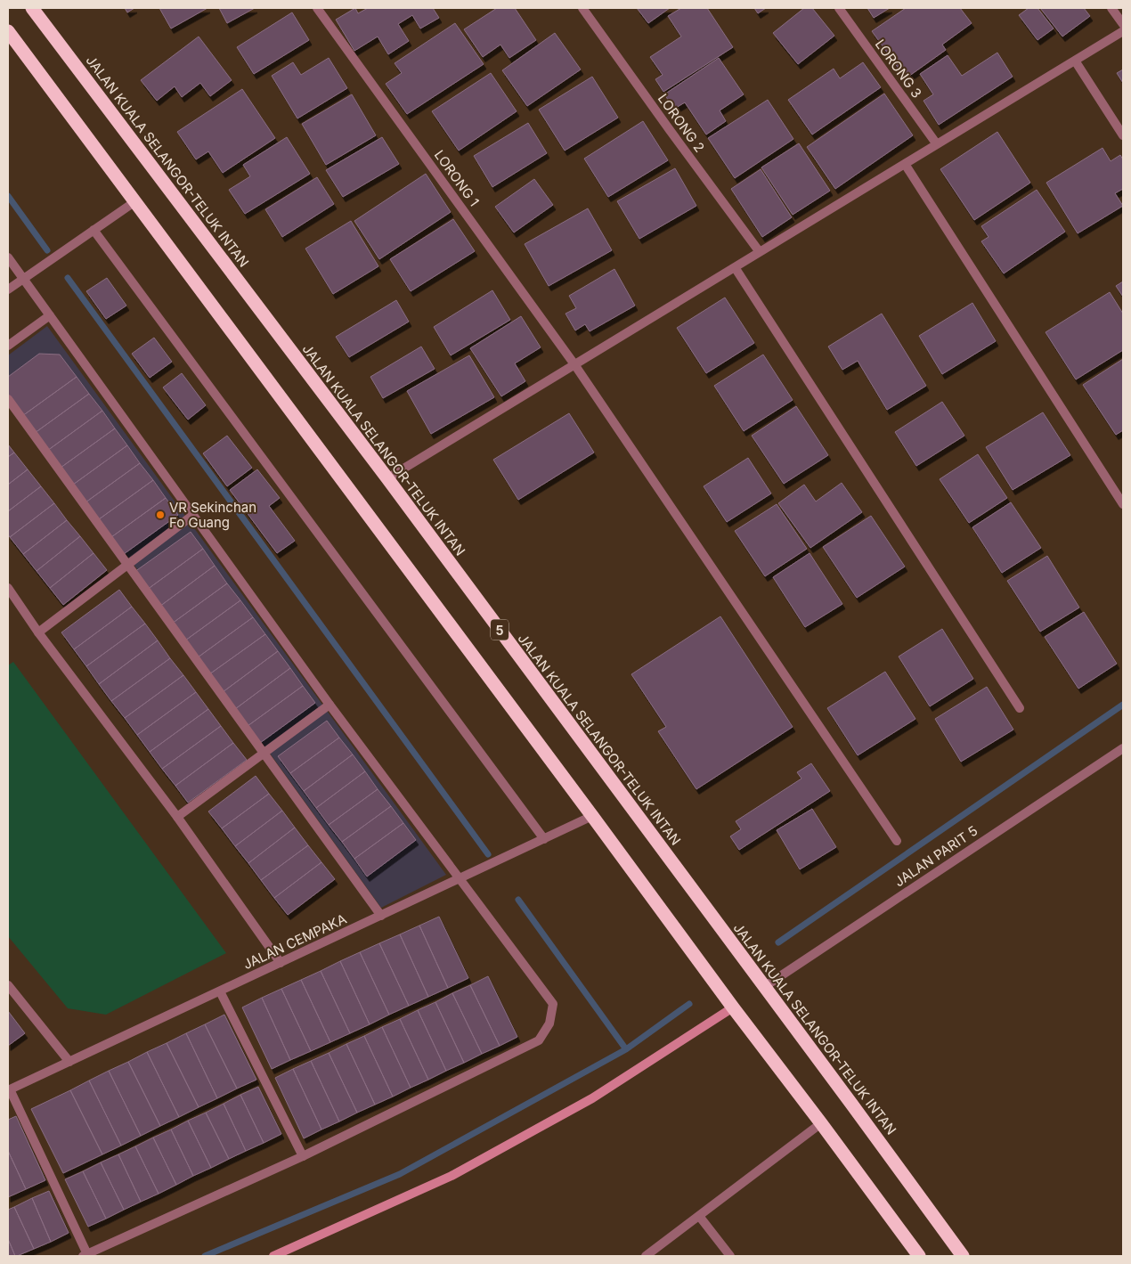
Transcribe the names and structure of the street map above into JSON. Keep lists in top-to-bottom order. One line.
{"streets":{"highway":["JALAN KUALA SELANGOR-TELUK INTAN","5"],"street":["LORONG 3","LORONG 2","LORONG 1","JALAN PARIT 5","JALAN CEMPAKA"]},"crossings":[["JALAN KUALA SELANGOR-TELUK INTAN","JALAN PARIT 5"]],"places":["VR Sekinchan Fo Guang"]}
